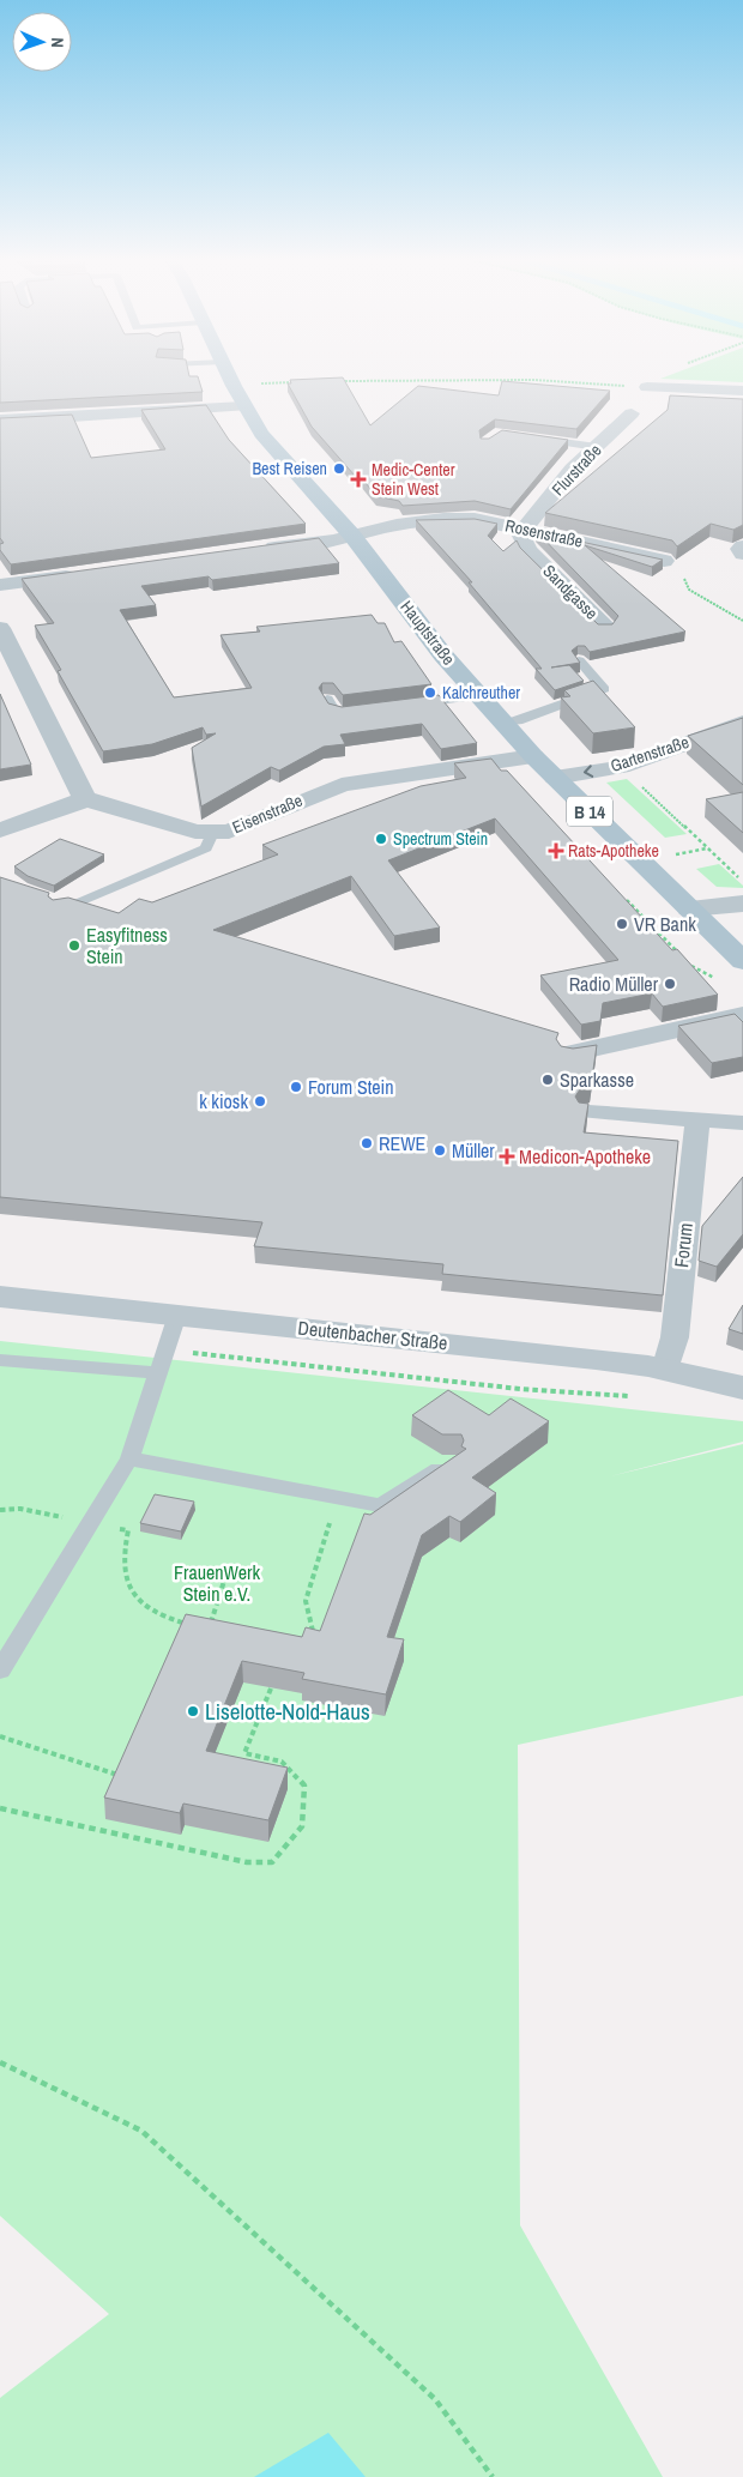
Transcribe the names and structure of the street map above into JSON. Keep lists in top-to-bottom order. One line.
{"streets":{"main road":["Hauptstraße","B 14"],"street":["Flurstraße","Rosenstraße","Sandgasse","Gartenstraße","Eisenstraße","Forum","Deutenbacher Straße"]},"crossings":[["Flurstraße","Rosenstraße"],["Flurstraße","Sandgasse"],["Rosenstraße","Sandgasse"],["Rosenstraße","Hauptstraße"],["Hauptstraße","Gartenstraße"],["Hauptstraße","Eisenstraße"],["Forum","Deutenbacher Straße"]],"parks":["FrauenWerk Stein e.V."],"places":{"other":["Best Reisen","Kalchreuther","Spectrum Stein","VR Bank","Easyfitness Stein","Radio Müller","Sparkasse","Forum Stein","k kiosk","REWE","Müller","Liselotte-Nold-Haus"],"health":["Medic-Center Stein West","Rats-Apotheke","Medicon-Apotheke"]},"north":"right"}
